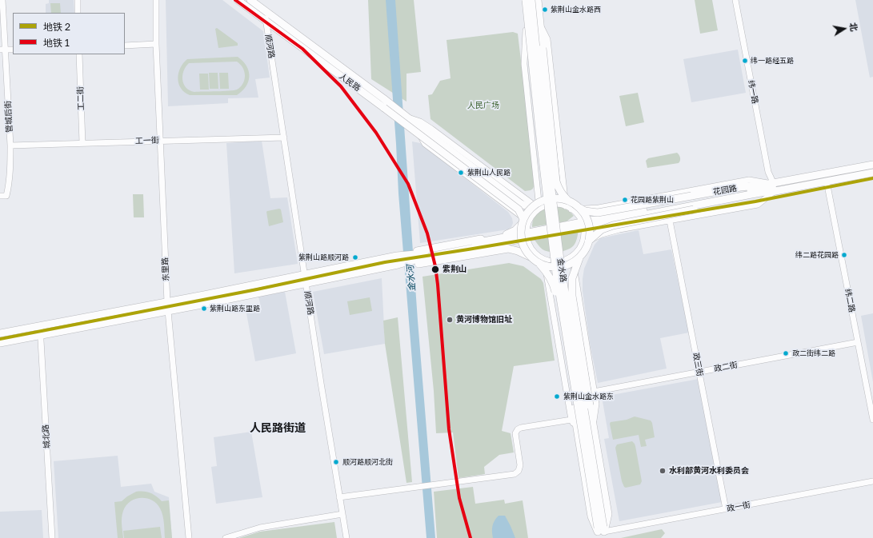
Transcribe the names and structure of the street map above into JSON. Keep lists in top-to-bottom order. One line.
{"streets":{"main road":["人民路","花园路","金水路"],"street":["顺河路","纬一路","工二街","管城后街","工一街","东里路","纬二路","政三街","政二街","城北路","政一街"]},"crossings":[["顺河路","人民路"],["顺河路","工一街"],["人民路","花园路"],["纬一路","花园路"],["工二街","工一街"],["管城后街","工一街"],["工一街","东里路"],["花园路","纬二路"],["金水路","政一街"],["纬二路","政二街"],["政三街","政二街"],["政三街","政一街"]],"districts":["人民路街道"],"water":["金水河"],"parks":["人民广场"],"places":["紫荆山金水路西","纬一路经五路","紫荆山人民路","花园路紫荆山","纬二路花园路","紫荆山路顺河路","紫荆山","紫荆山路东里路","黄河博物馆旧址","政二街纬二路","紫荆山金水路东","顺河路顺河北街","水利部黄河水利委员会"],"lines":["metro line 1","metro line 2"],"legend":["地铁 2","地铁 1"],"north":"right"}
